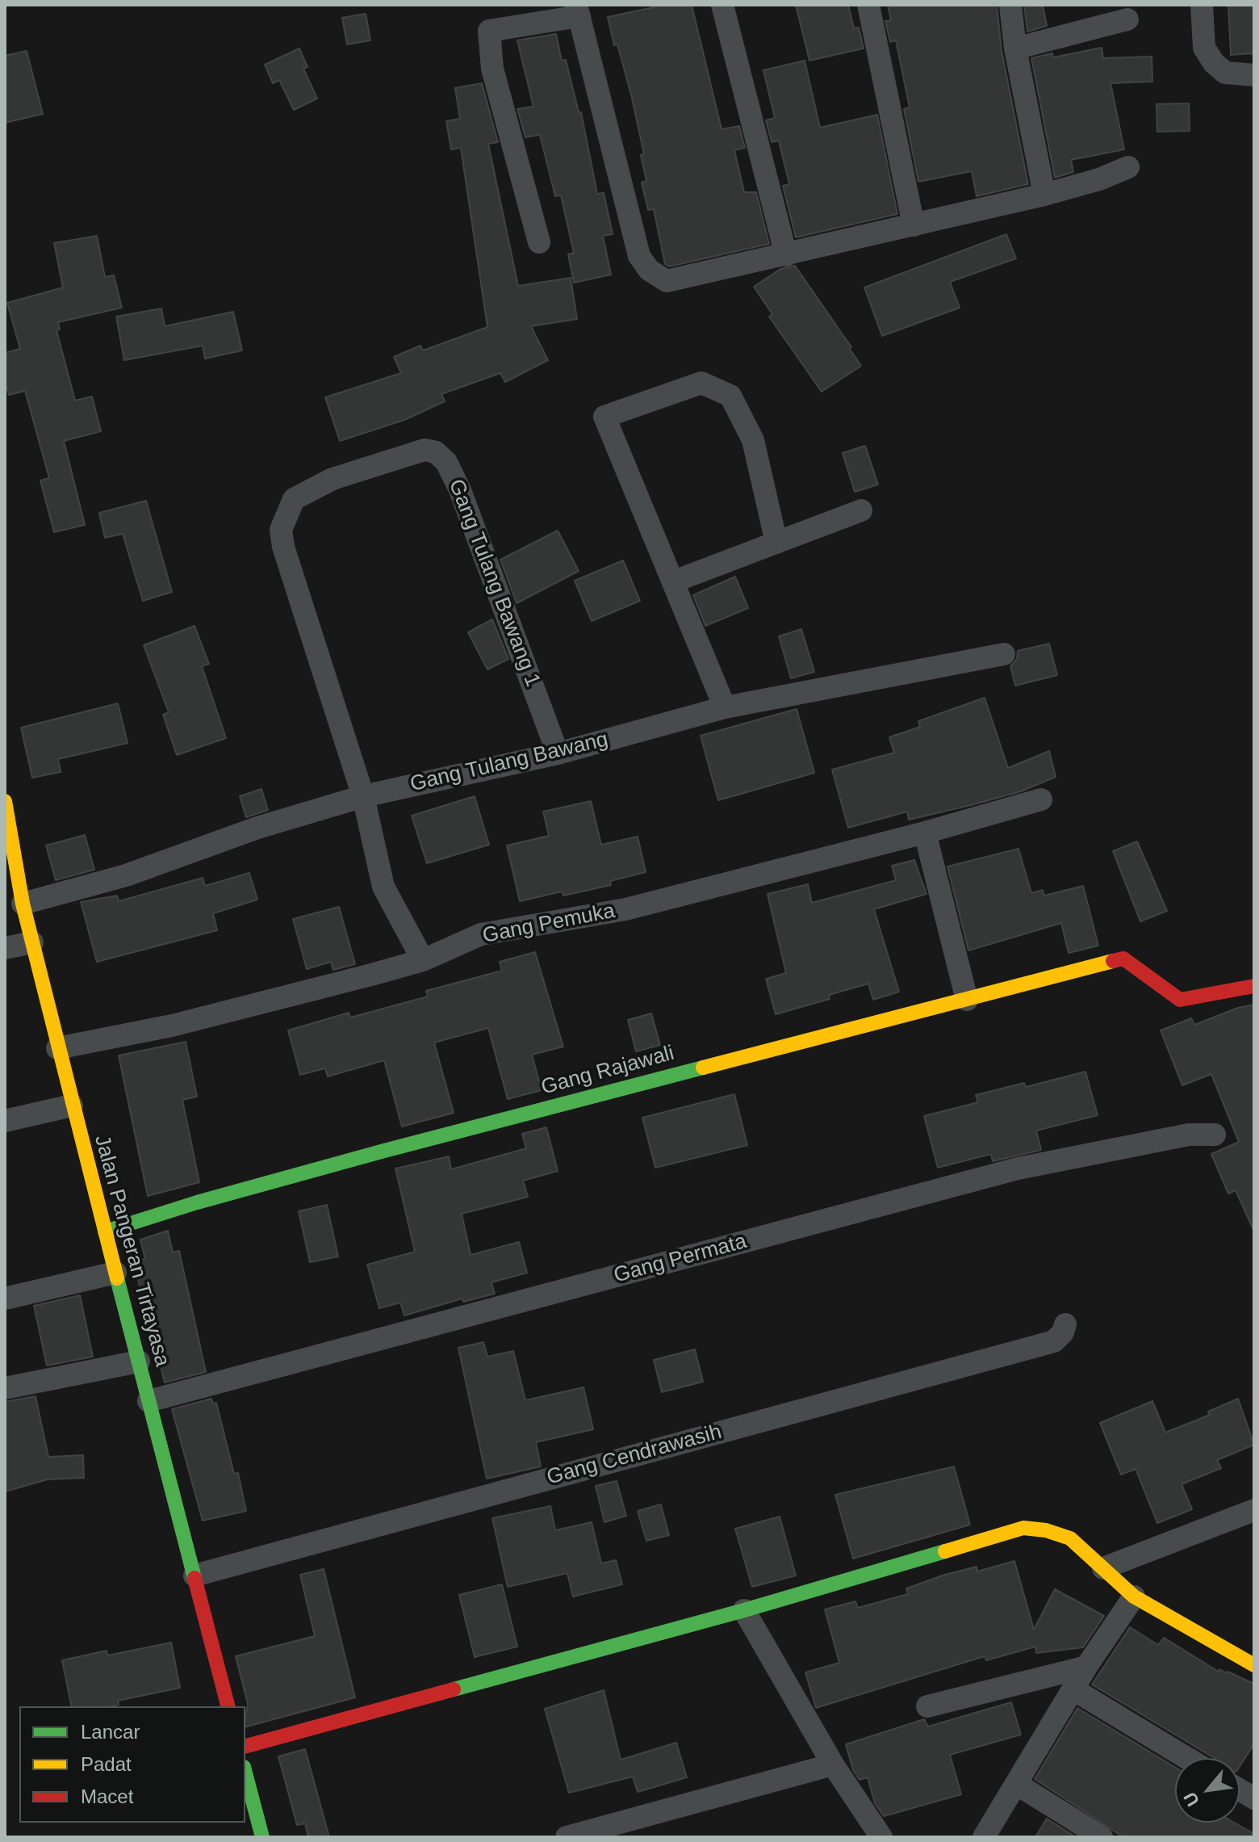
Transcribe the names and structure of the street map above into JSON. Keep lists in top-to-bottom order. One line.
{"streets":{"street":["Gang Tulang Bawang 1","Gang Tulang Bawang","Gang Pemuka","Gang Rajawali","Jalan Pangeran Tirtayasa","Gang Permata","Gang Cendrawasih"]},"crossings":[["Gang Tulang Bawang 1","Gang Tulang Bawang"],["Gang Tulang Bawang 1","Gang Pemuka"],["Gang Tulang Bawang","Jalan Pangeran Tirtayasa"],["Gang Pemuka","Jalan Pangeran Tirtayasa"],["Gang Rajawali","Jalan Pangeran Tirtayasa"],["Jalan Pangeran Tirtayasa","Gang Permata"],["Jalan Pangeran Tirtayasa","Gang Cendrawasih"]],"legend":["Lancar","Padat","Macet"],"north":"bottom left"}
